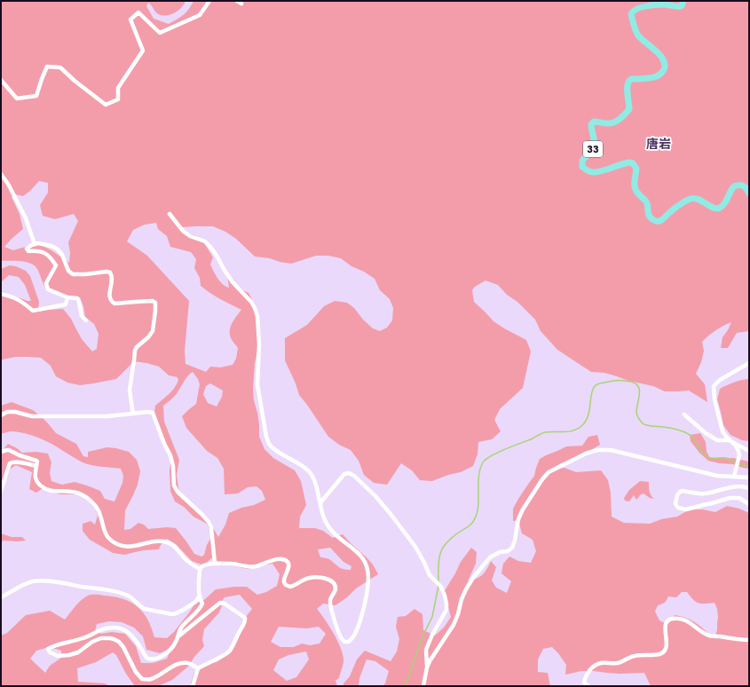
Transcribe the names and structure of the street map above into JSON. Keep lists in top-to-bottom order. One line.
{"streets":{"main road":["33"]},"districts":["唐岩"]}
